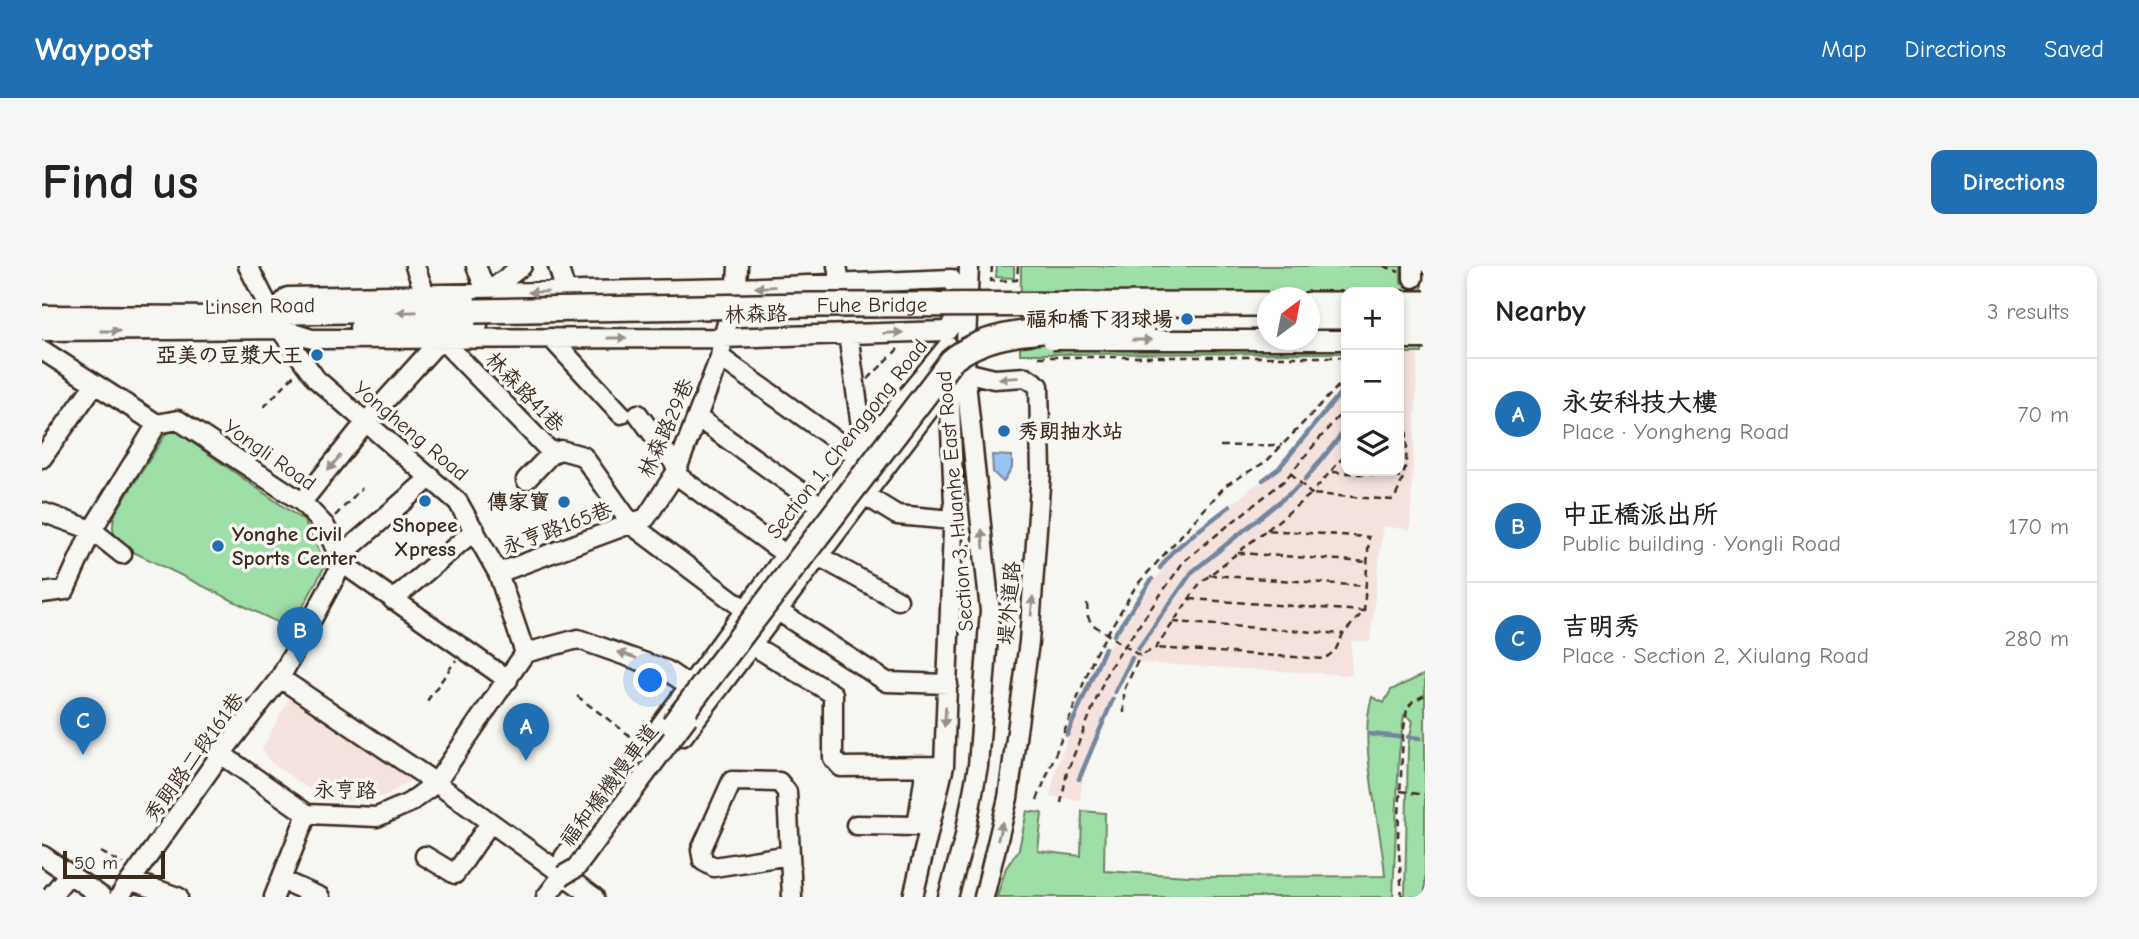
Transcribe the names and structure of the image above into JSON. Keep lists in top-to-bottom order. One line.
{"streets":{"main road":["Fuhe Bridge"],"street":["Linsen Road","林森路","林森路41巷","林森路29巷","Yongheng Road","Section 1, Chenggong Road","Yongli Road","Section 3, Huanhe East Road","永亨路165巷","堤外道路","秀朗路二段161巷","福和橋機慢車道","永亨路"]},"crossings":[["Fuhe Bridge","Linsen Road"],["Fuhe Bridge","林森路"],["Linsen Road","林森路"],["Linsen Road","Yongheng Road"],["林森路","林森路41巷"],["林森路","林森路29巷"],["林森路","Yongheng Road"],["林森路","Section 1, Chenggong Road"],["林森路","Section 3, Huanhe East Road"],["林森路41巷","林森路29巷"],["林森路41巷","Section 1, Chenggong Road"],["林森路41巷","永亨路165巷"],["林森路29巷","永亨路165巷"],["Yongheng Road","永亨路165巷"],["Yongheng Road","秀朗路二段161巷"],["Section 1, Chenggong Road","Section 3, Huanhe East Road"],["Section 1, Chenggong Road","堤外道路"],["Section 1, Chenggong Road","福和橋機慢車道"],["Yongli Road","秀朗路二段161巷"],["Section 3, Huanhe East Road","堤外道路"],["秀朗路二段161巷","永亨路"]],"one_way":["堤外道路","福和橋機慢車道"],"places":["福和橋下羽球場","亞美の豆漿大王","秀朗抽水站","Shopee Xpress","傳家寶","Yonghe Civil Sports Center"],"scale_bar":"50 m","north":"top right","page":{"header":"Waypost","nav":["Map","Directions","Saved"],"buttons":"Directions","title":"Find us","heading":["Nearby","3 results"],"map_buttons":["+","−"],"list":[{"mark":"A","name":"永安科技大樓","note":"Place · Yongheng Road","value":"70 m"},{"mark":"B","name":"中正橋派出所","note":"Public building · Yongli Road","value":"170 m"},{"mark":"C","name":"吉明秀","note":"Place · Section 2, Xiulang Road","value":"280 m"}],"pins":["B","C","A"],"scale":"50 m"}}
